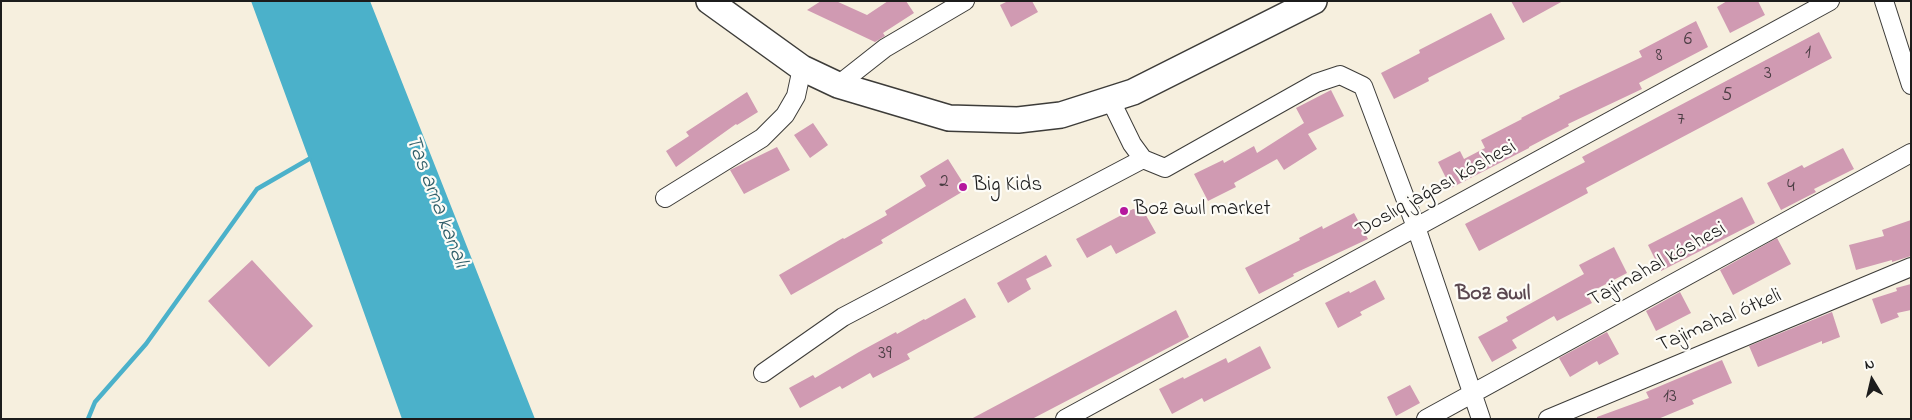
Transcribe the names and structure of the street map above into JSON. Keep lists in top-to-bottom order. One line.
{"streets":{"street":["Doslıq jaǵası kóshesi","Tajimahal kóshesi","Tajimahal ótkeli"]},"districts":["Boz awıl"],"water":["Tas arna kanalı"],"places":["Big Kids","Boz awıl market"],"house_numbers":["6","1","8","3","5","7","2","4","39","13"],"north":"top"}
